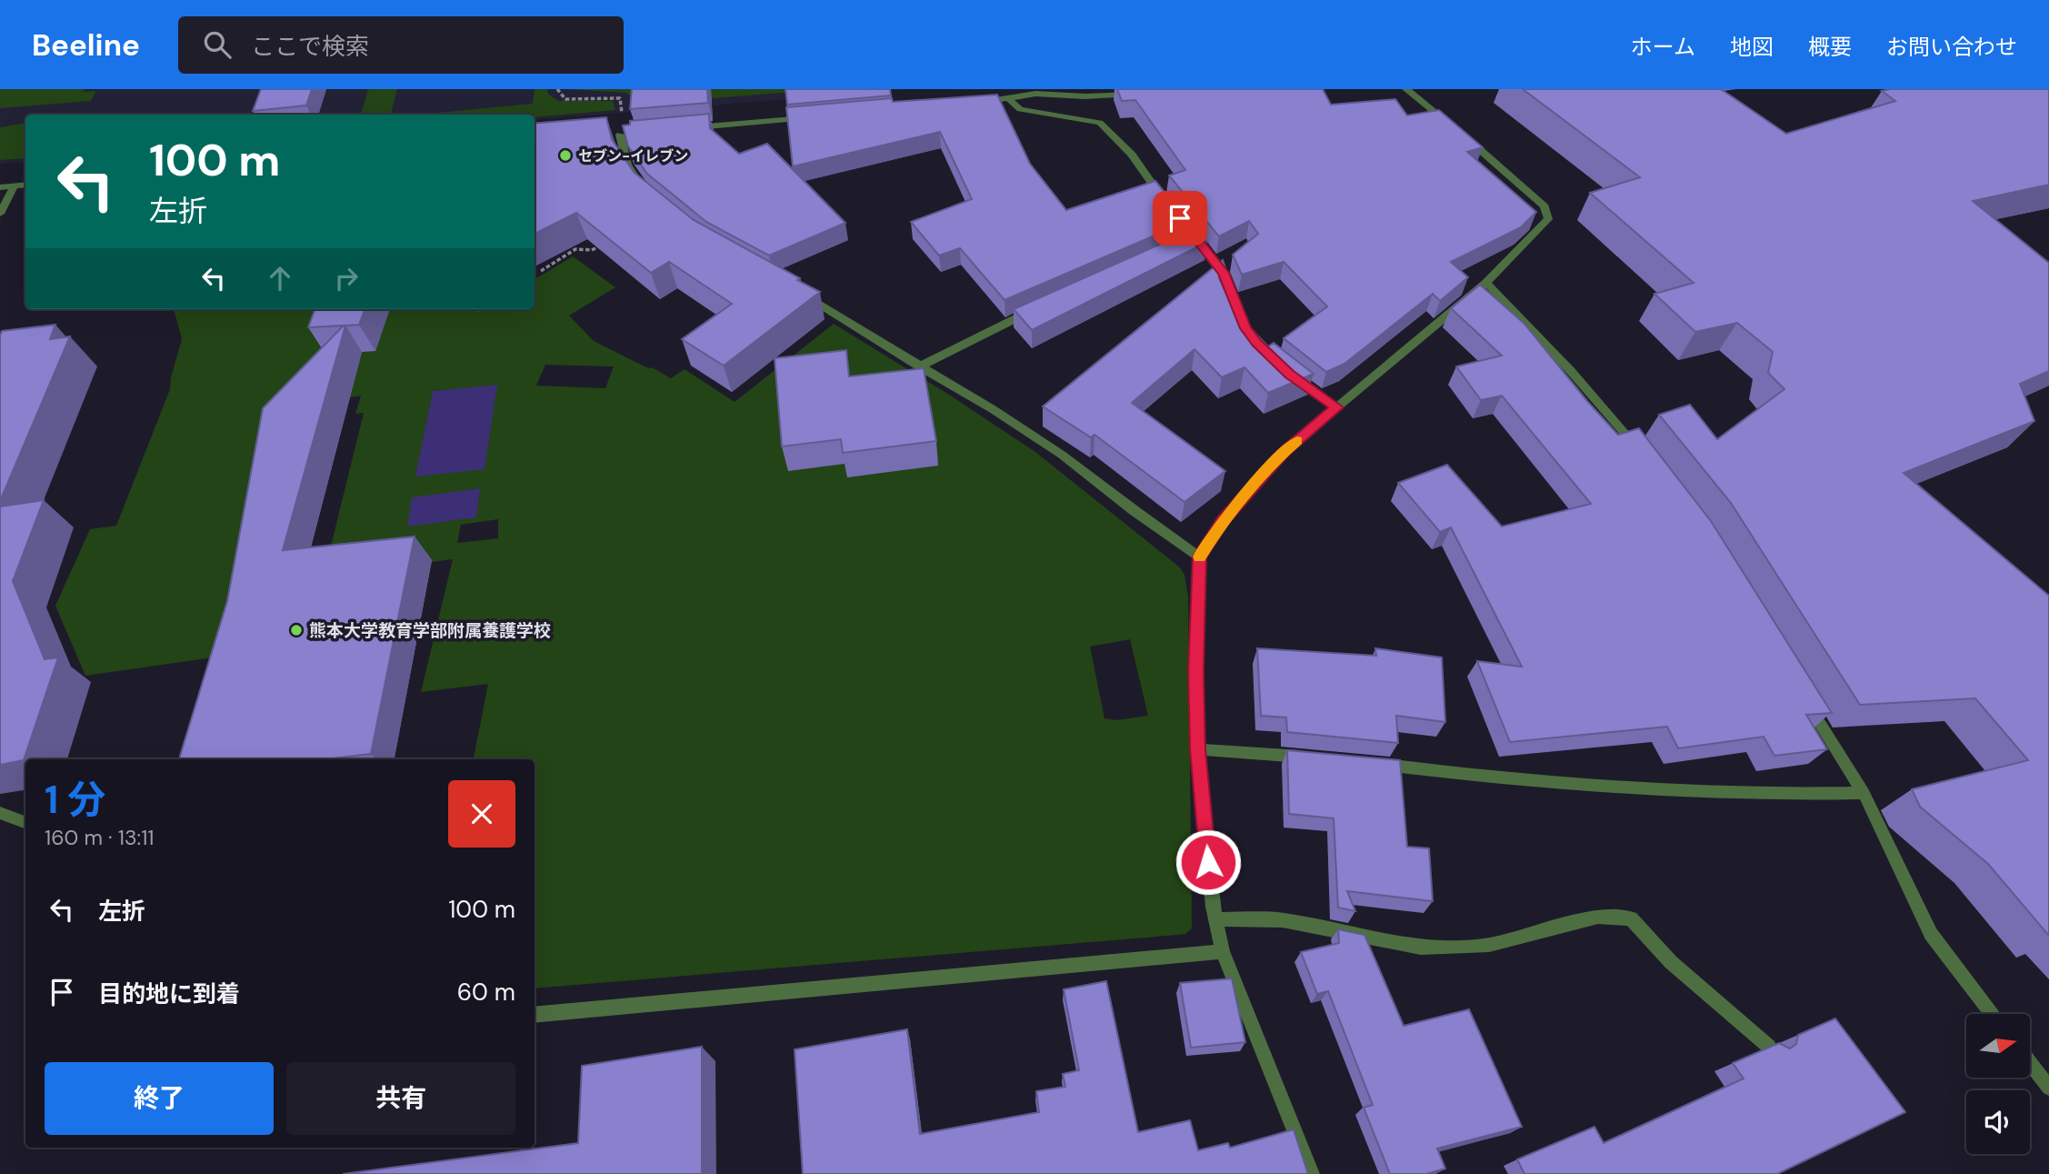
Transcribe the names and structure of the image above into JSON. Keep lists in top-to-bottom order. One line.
{"places":["セブン-イレブン","熊本大学教育学部附属養護学校"],"north":"right","page":{"header":"Beeline","search":"ここで検索","nav":["ホーム","地図","概要","お問い合わせ"],"turn":["100 m","左折"],"heading":["1 分","160 m · 13:11"],"list":[{"name":"左折","value":"100 m"},{"name":"目的地に到着","value":"60 m"}],"buttons":["終了","共有"]}}
